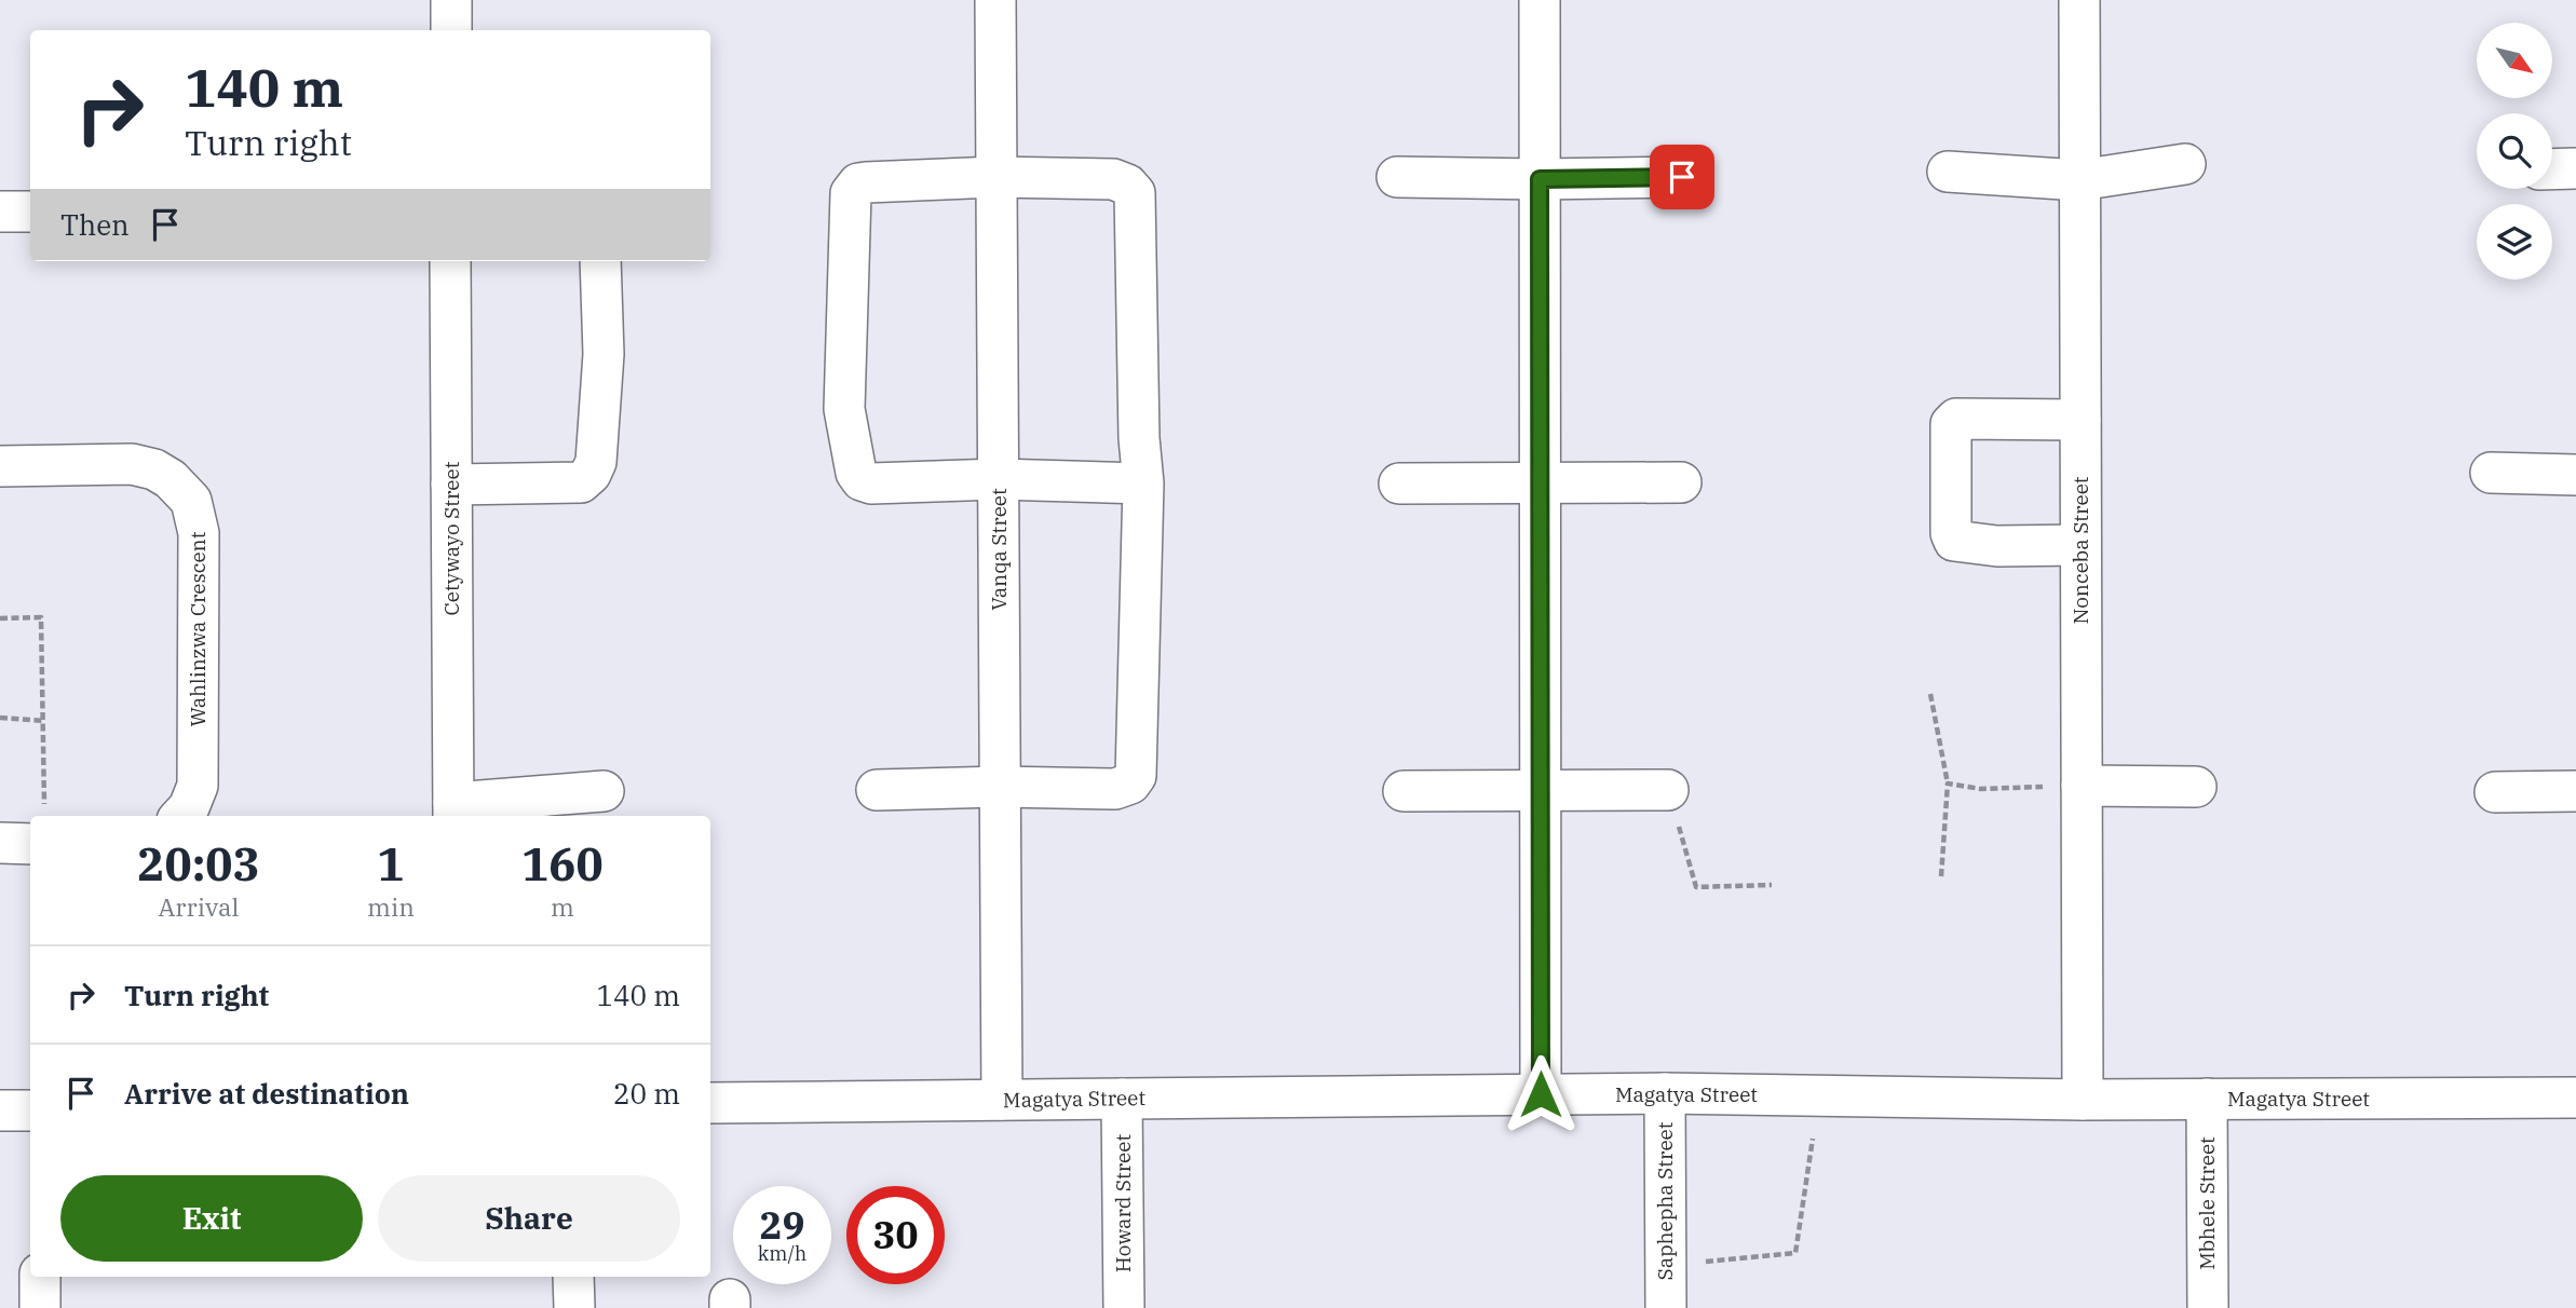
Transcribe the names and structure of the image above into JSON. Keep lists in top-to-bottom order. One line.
{"streets":{"street":["Cetywayo Street","Vanqa Street","Nonceba Street","Wahlinzwa Crescent","Magatya Street","Saphepha Street","Howard Street","Mbhele Street"]},"crossings":[["Vanqa Street","Magatya Street"],["Nonceba Street","Magatya Street"],["Magatya Street","Saphepha Street"],["Magatya Street","Howard Street"],["Magatya Street","Mbhele Street"]],"north":"bottom right","page":{"turn":["140 m","Turn right"],"then":"Then","eta":["20:03","Arrival","1","min","160","m"],"list":[{"name":"Turn right","value":"140 m"},{"name":"Arrive at destination","value":"20 m"}],"buttons":["Exit","Share"],"speed":"29 km/h","limit":"30"}}
